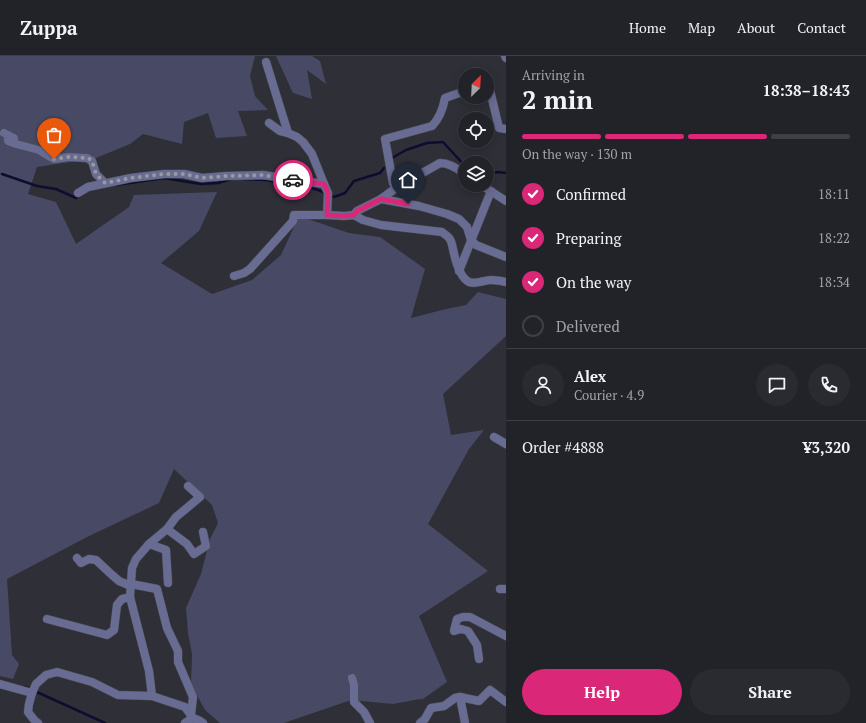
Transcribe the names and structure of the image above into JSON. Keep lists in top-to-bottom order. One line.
{"north":"top right","page":{"header":"Zuppa","nav":["Home","Map","About","Contact"],"heading":["2 min","Arriving in","18:38–18:43"],"panel":["Alex","Courier · 4.9","Order #4888","¥3,320"],"bar":"On the way · 130 m","list":[["Confirmed","18:11"],["Preparing","18:22"],["On the way","18:34"],"Delivered"],"buttons":["Help","Share"]}}
